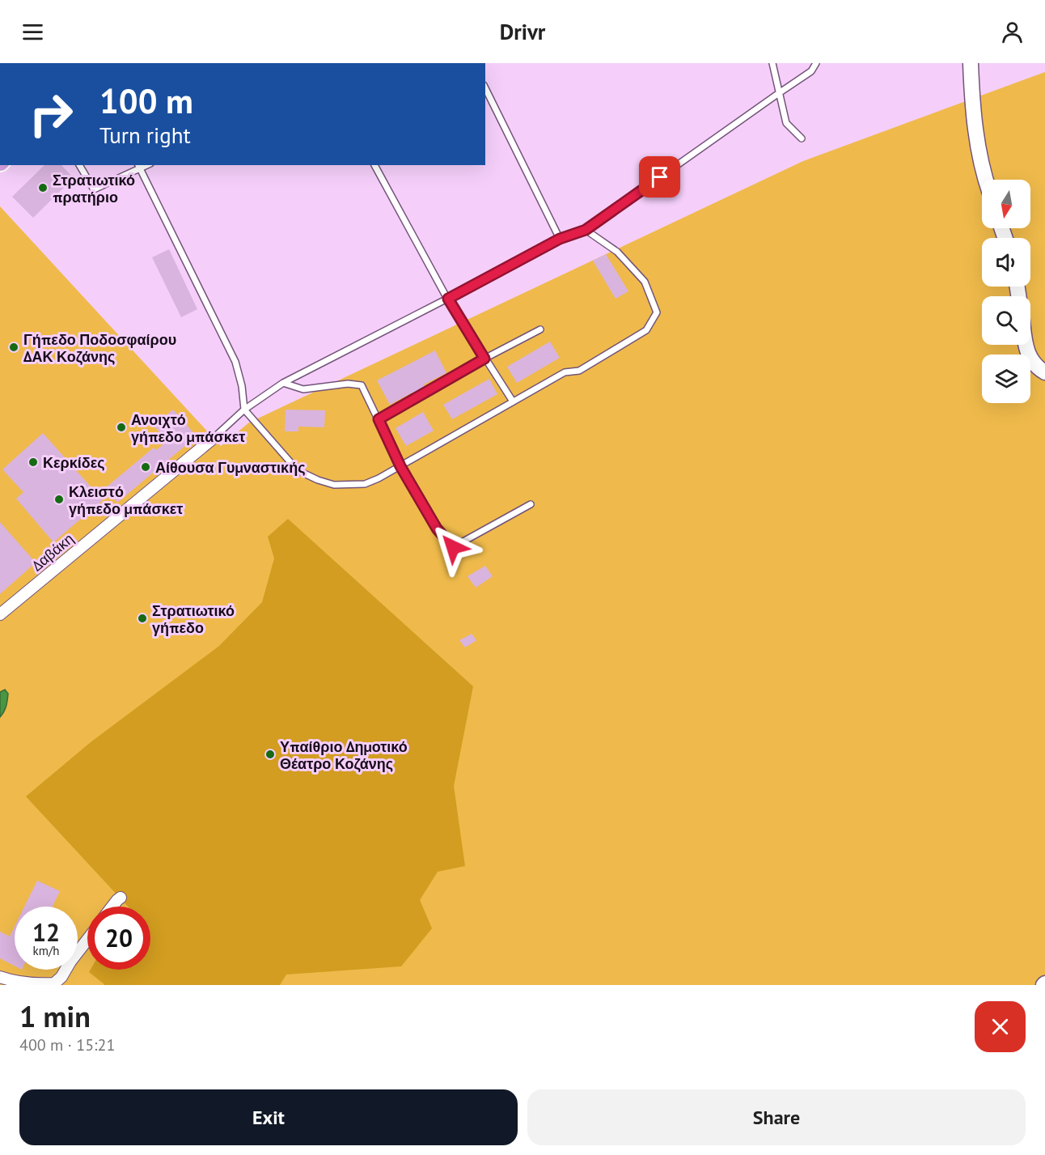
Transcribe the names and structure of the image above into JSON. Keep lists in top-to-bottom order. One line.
{"streets":{"street":["Δαβάκη"]},"places":["Στρατιωτικό πρατήριο","Γήπεδο Ποδοσφαίρου ΔΑΚ Κοζάνης","Ανοιχτό γήπεδο μπάσκετ","Κερκίδες","Αίθουσα Γυμναστικής","Κλειστό γήπεδο μπάσκετ","Στρατιωτικό γήπεδο","Υπαίθριο Δημοτικό Θέατρο Κοζάνης"],"north":"bottom","page":{"header":"Drivr","turn":["100 m","Turn right"],"speed":"12 km/h","limit":"20","heading":["1 min","400 m · 15:21"],"buttons":["Exit","Share"]}}
